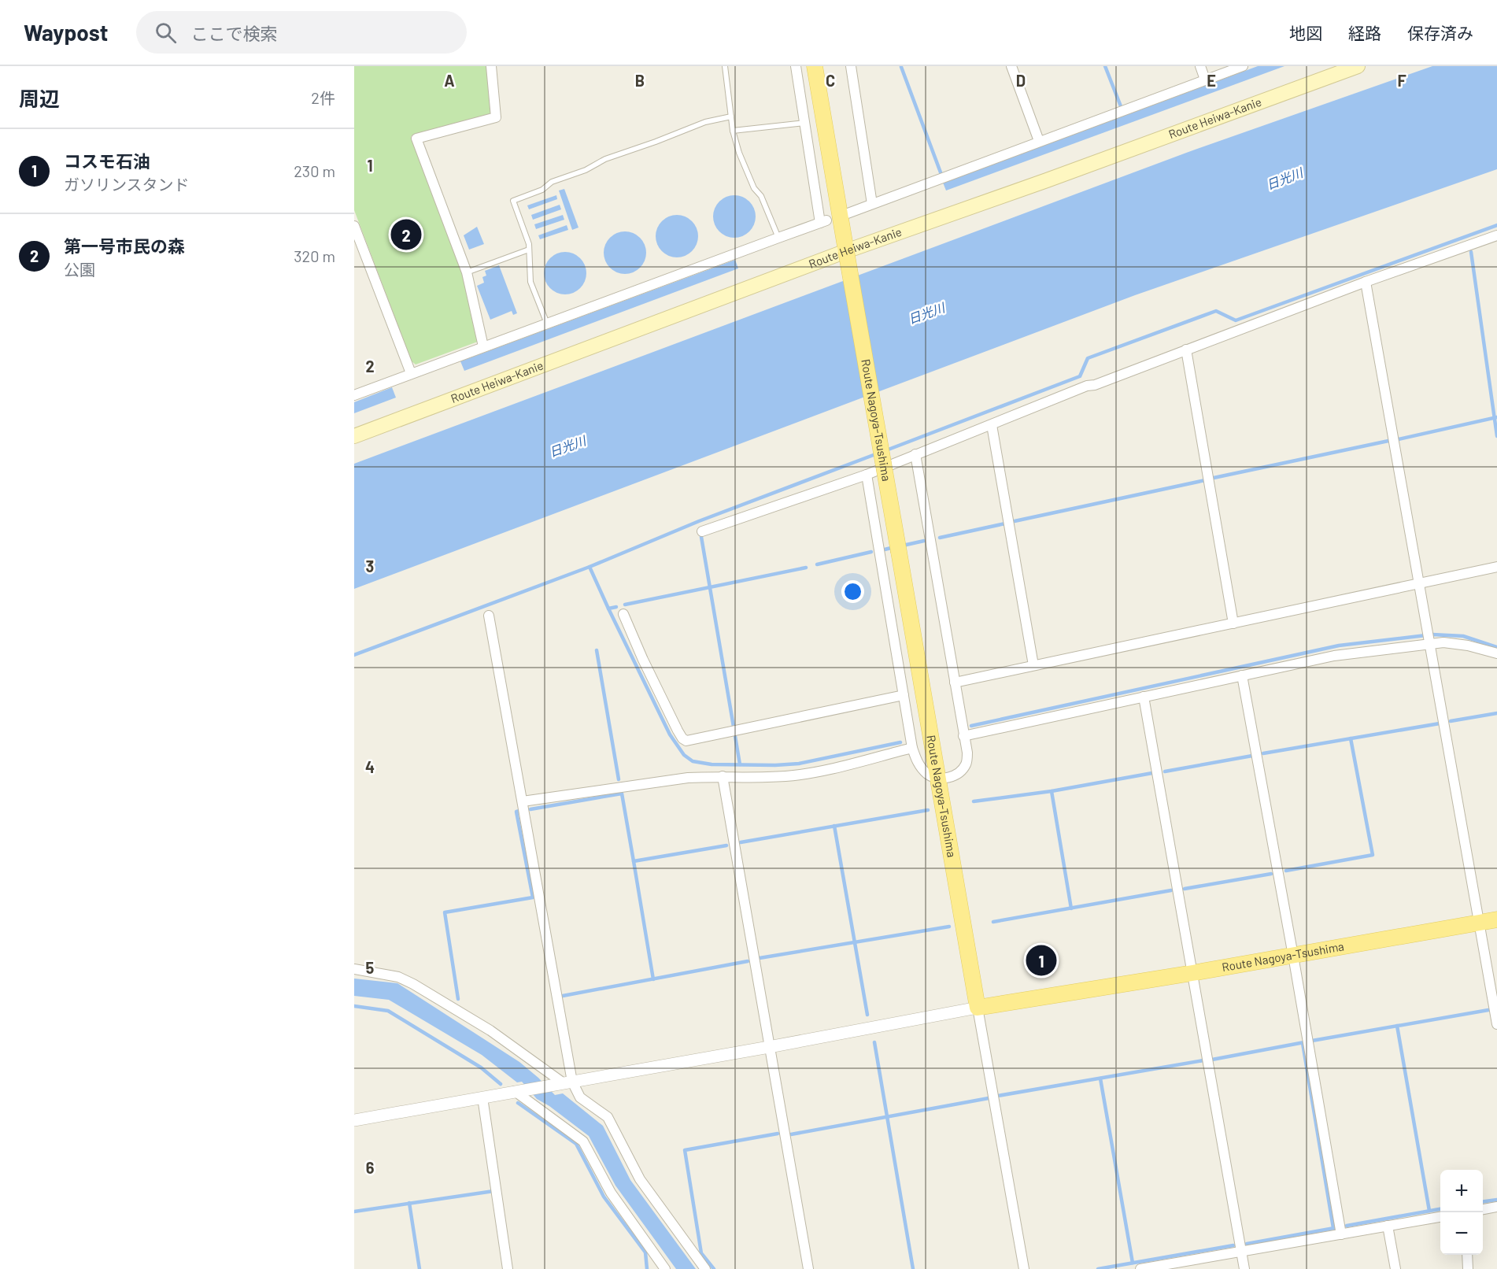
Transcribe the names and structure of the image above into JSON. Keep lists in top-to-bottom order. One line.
{"streets":{"main road":["Route Heiwa-Kanie","Route Nagoya-Tsushima"]},"crossings":[["Route Heiwa-Kanie","Route Nagoya-Tsushima"]],"water":["日光川"],"page":{"header":"Waypost","search":"ここで検索","nav":["地図","経路","保存済み"],"heading":["周辺","2件"],"list":[{"mark":"1","name":"コスモ石油","note":"ガソリンスタンド","value":"230 m"},{"mark":"2","name":"第一号市民の森","note":"公園","value":"320 m"}],"pins":["2","1"],"map_buttons":["+","−"]},"grid":{"columns":["A","B","C","D","E","F"],"rows":["1","2","3","4","5","6"]}}
